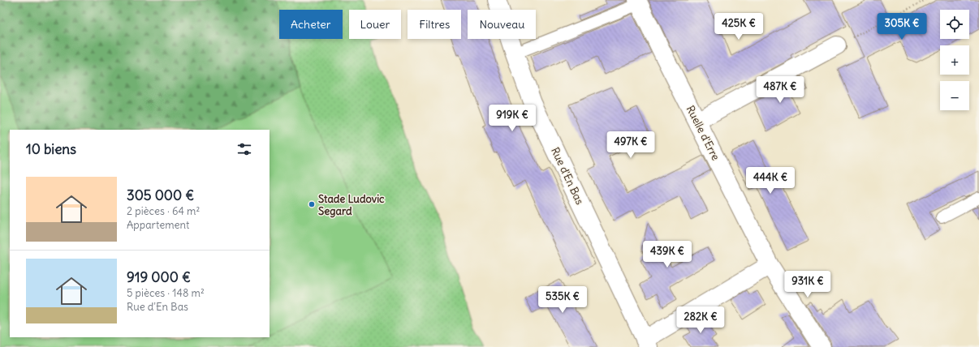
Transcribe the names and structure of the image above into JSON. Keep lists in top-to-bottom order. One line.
{"streets":{"street":["Ruelle d'Erre","Rue d'En Bas"]},"places":["Stade Ludovic Segard"],"page":{"map_buttons":["+","−"],"chip":["Acheter","Louer","Filtres","Nouveau"],"price":["425K €","305K €","487K €","919K €","497K €","444K €","439K €","931K €","535K €","282K €"],"heading":"10 biens","list":[{"name":"305 000 €","note":"2 pièces · 64 m² · Appartement"},{"name":"919 000 €","note":"5 pièces · 148 m² · Rue d'En Bas"}]}}
